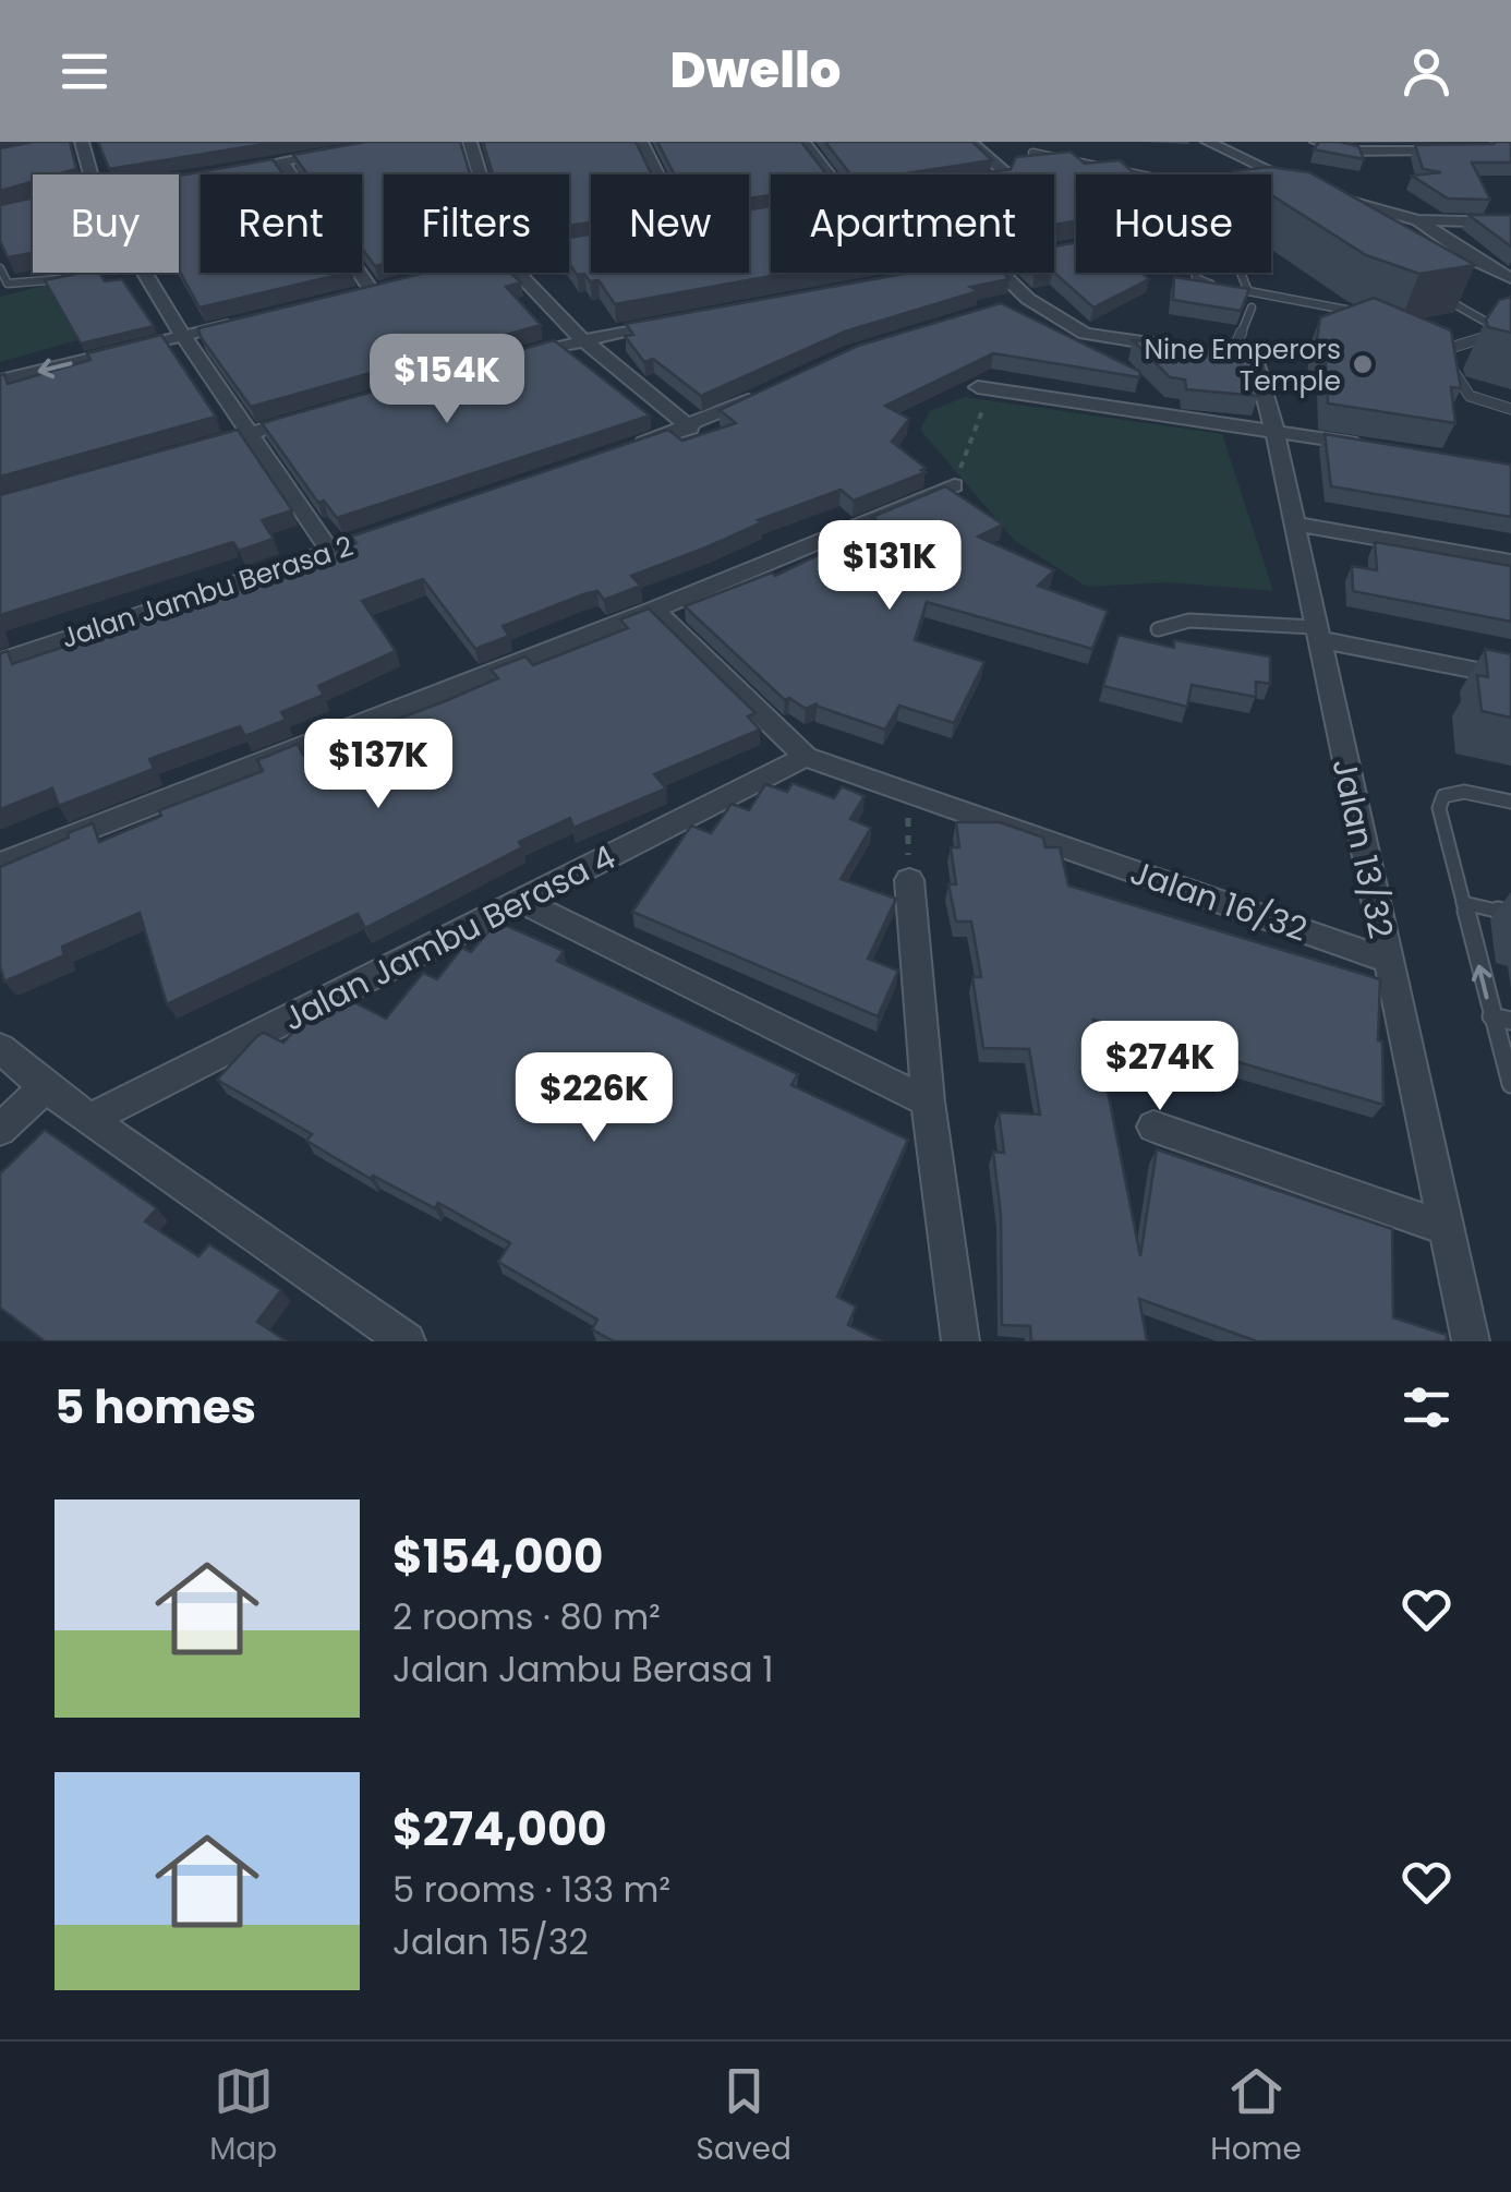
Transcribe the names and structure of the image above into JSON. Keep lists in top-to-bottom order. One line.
{"streets":{"street":["Jalan Jambu Berasa 2","Jalan 13/32","Jalan 16/32","Jalan Jambu Berasa 4"]},"crossings":[["Jalan 13/32","Jalan 16/32"],["Jalan 16/32","Jalan Jambu Berasa 4"]],"places":["Nine Emperors Temple"],"page":{"header":"Dwello","chip":["Buy","Rent","Filters","New","Apartment","House"],"price":["$154K","$131K","$137K","$274K","$226K"],"heading":"5 homes","list":[{"name":"$154,000","note":"2 rooms · 80 m² · Jalan Jambu Berasa 1"},{"name":"$274,000","note":"5 rooms · 133 m² · Jalan 15/32"}],"tabs":["Map","Saved","Home"]}}
